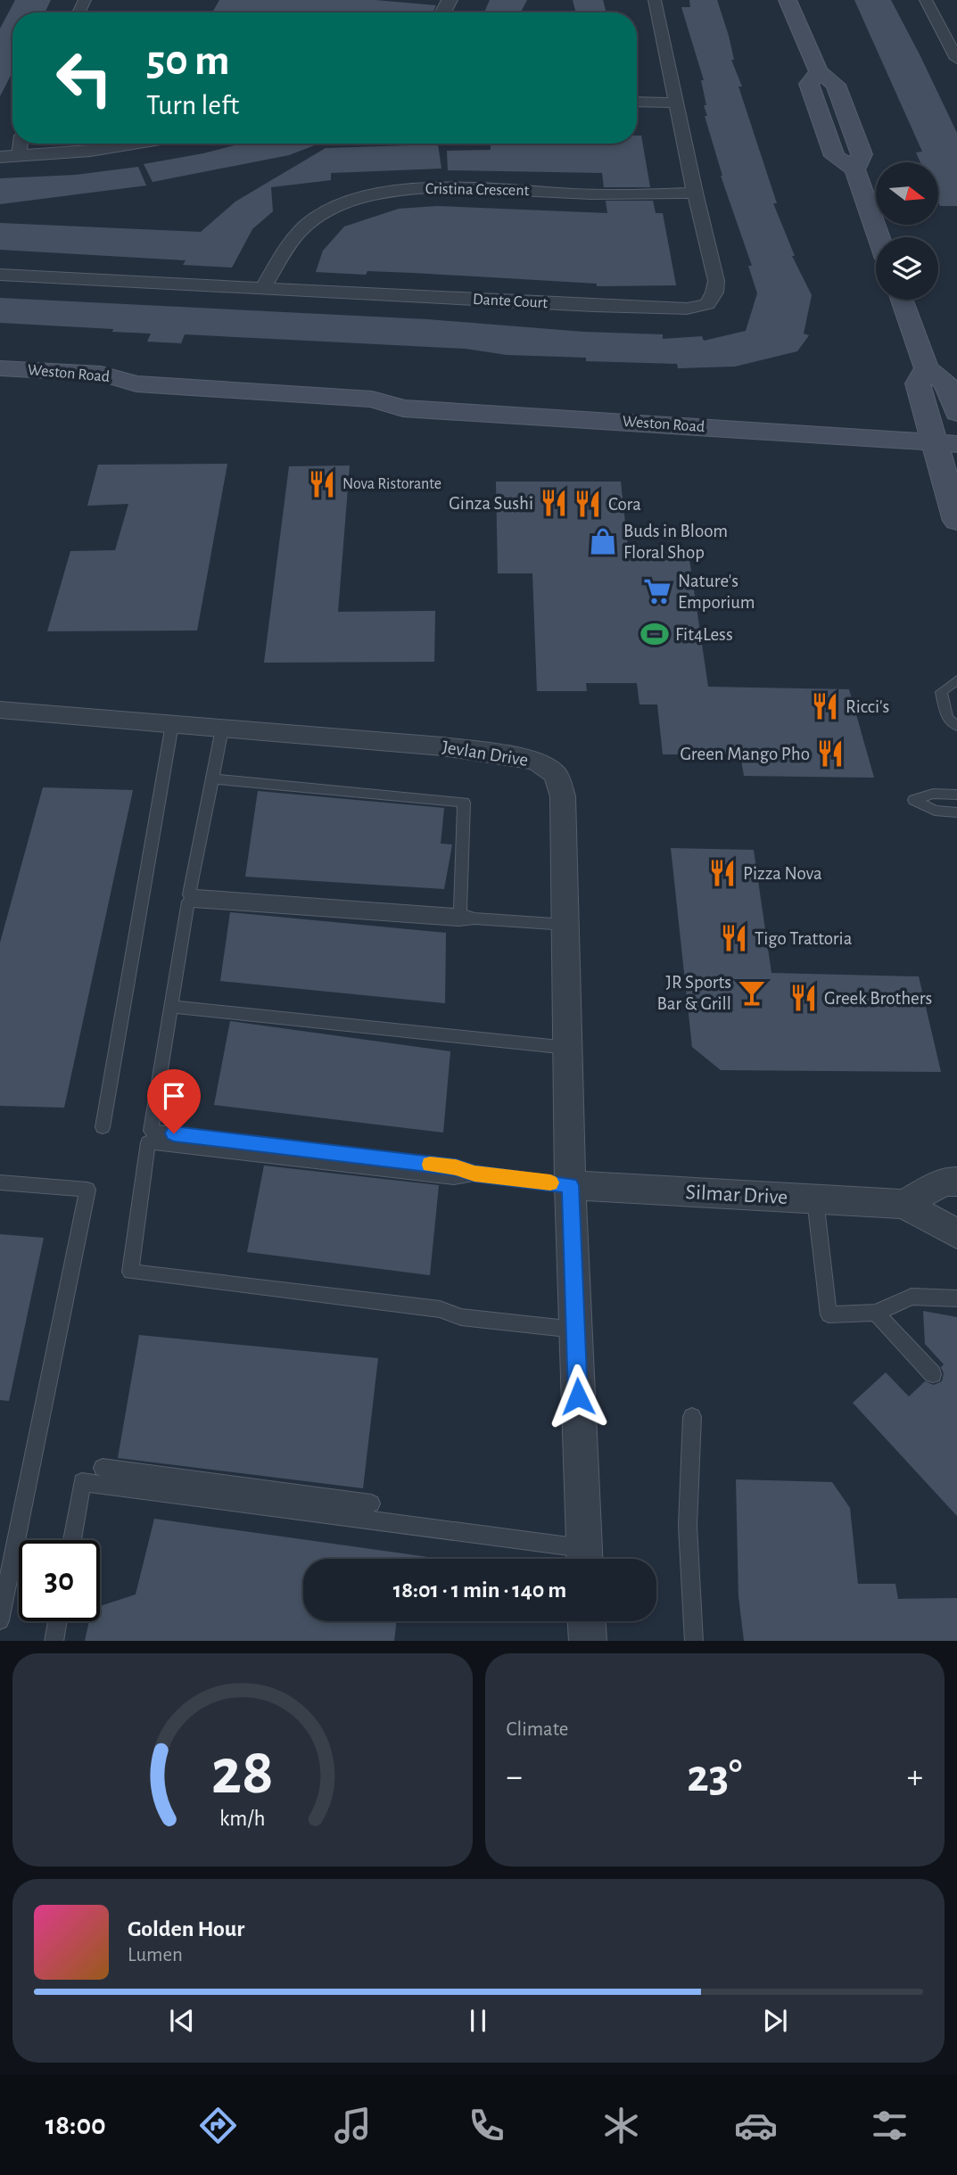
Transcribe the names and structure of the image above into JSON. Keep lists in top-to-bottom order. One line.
{"streets":{"main road":["Weston Road"],"street":["Cristina Crescent","Dante Court","Jevlan Drive","Silmar Drive"]},"crossings":[["Cristina Crescent","Dante Court"],["Jevlan Drive","Silmar Drive"]],"places":{"restaurant":["Nova Ristorante","Ginza Sushi","Cora","Ricci's","Green Mango Pho","Pizza Nova","Tigo Trattoria","Greek Brothers"],"shop":["Buds in Bloom Floral Shop"],"supermarket":["Nature's Emporium"],"sports":["Fit4Less"],"bar":["JR Sports Bar & Grill"]},"north":"right","page":{"turn":["50 m","Turn left"],"limit":"30","trip":"18:01 · 1 min · 140 m","tile":"Climate","heat":["−","23°","+"],"song":["Golden Hour","Lumen"],"tabs":"18:00","gauge":["28","km/h"]}}
